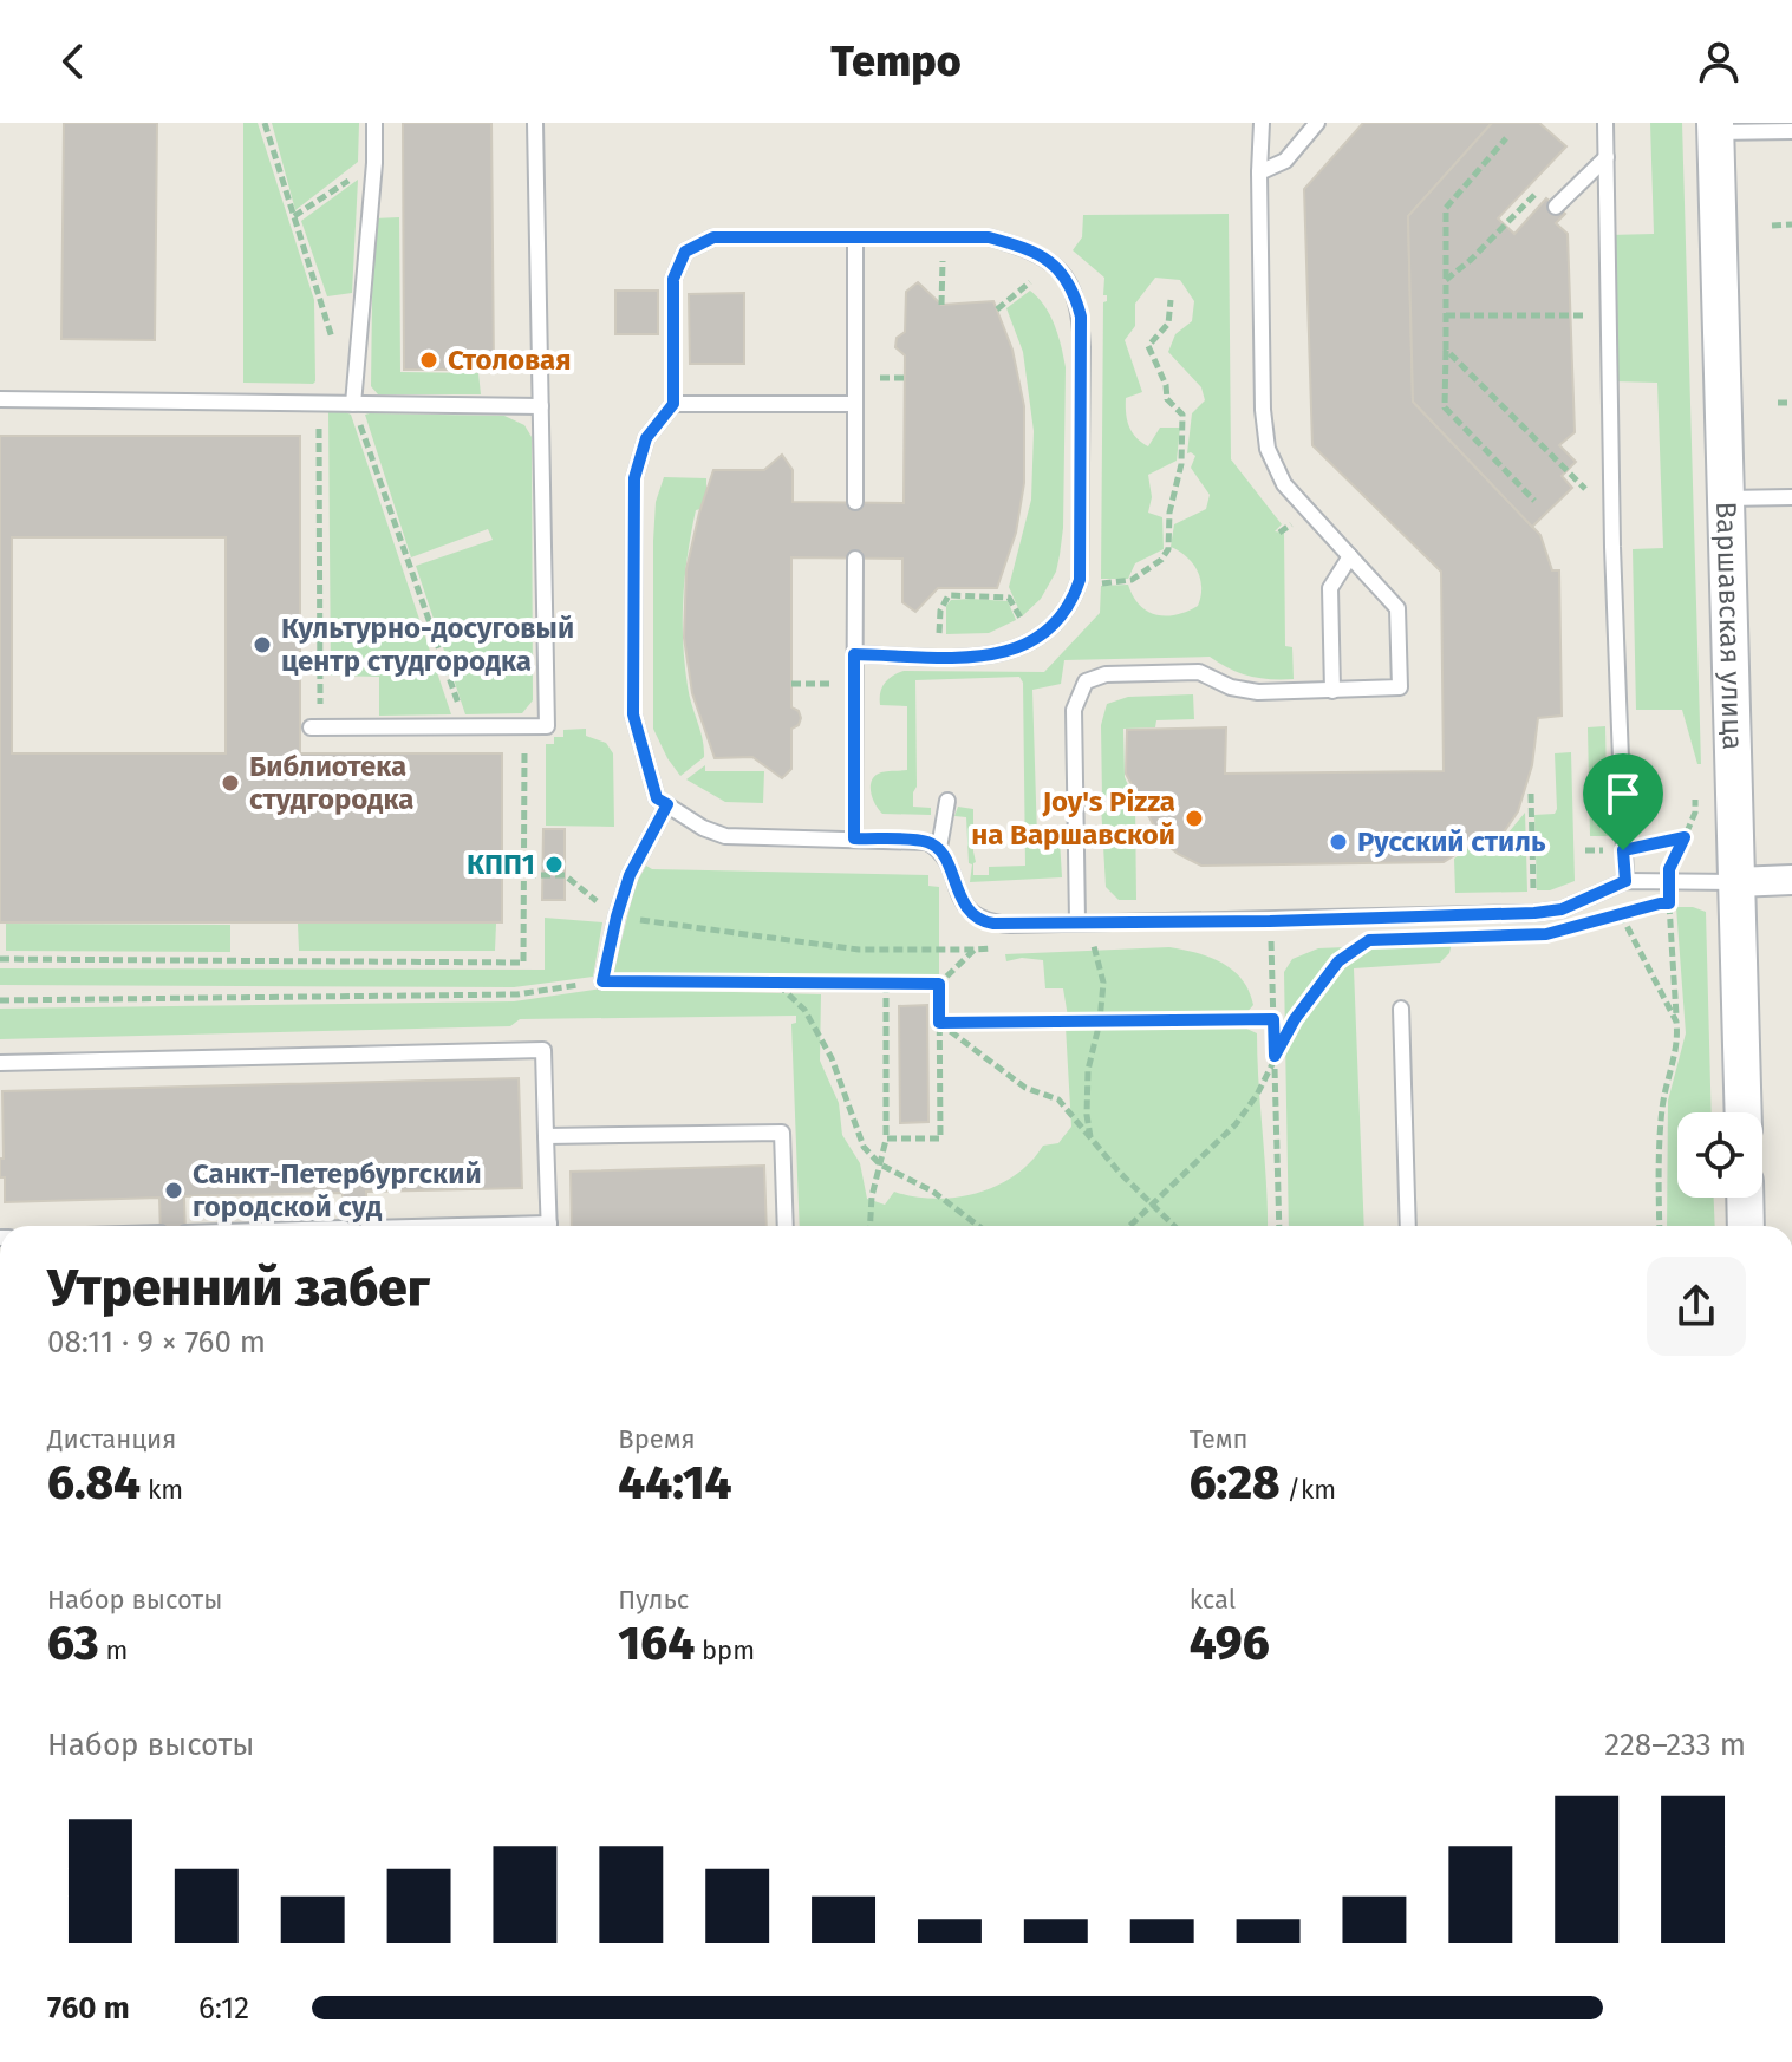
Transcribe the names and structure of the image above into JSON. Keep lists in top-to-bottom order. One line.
{"streets":{"street":["Варшавская улица"]},"places":["Столовая","Культурно-досуговый центр студгородка","Библиотека студгородка","Joy's Pizza на Варшавской","Русский стиль","КПП1","Санкт-Петербургский городской суд"],"page":{"header":"Tempo","heading":["Утренний забег","08:11 · 9 × 760 m"],"stats":[["Дистанция","6.84 km"],["Время","44:14"],["Темп","6:28 /km"],["Набор высоты","63 m"],["Пульс","164 bpm"],["kcal","496"]],"chart":["Набор высоты","228–233 m"],"list":[{"name":"760 m","note":"6:12"}]}}
